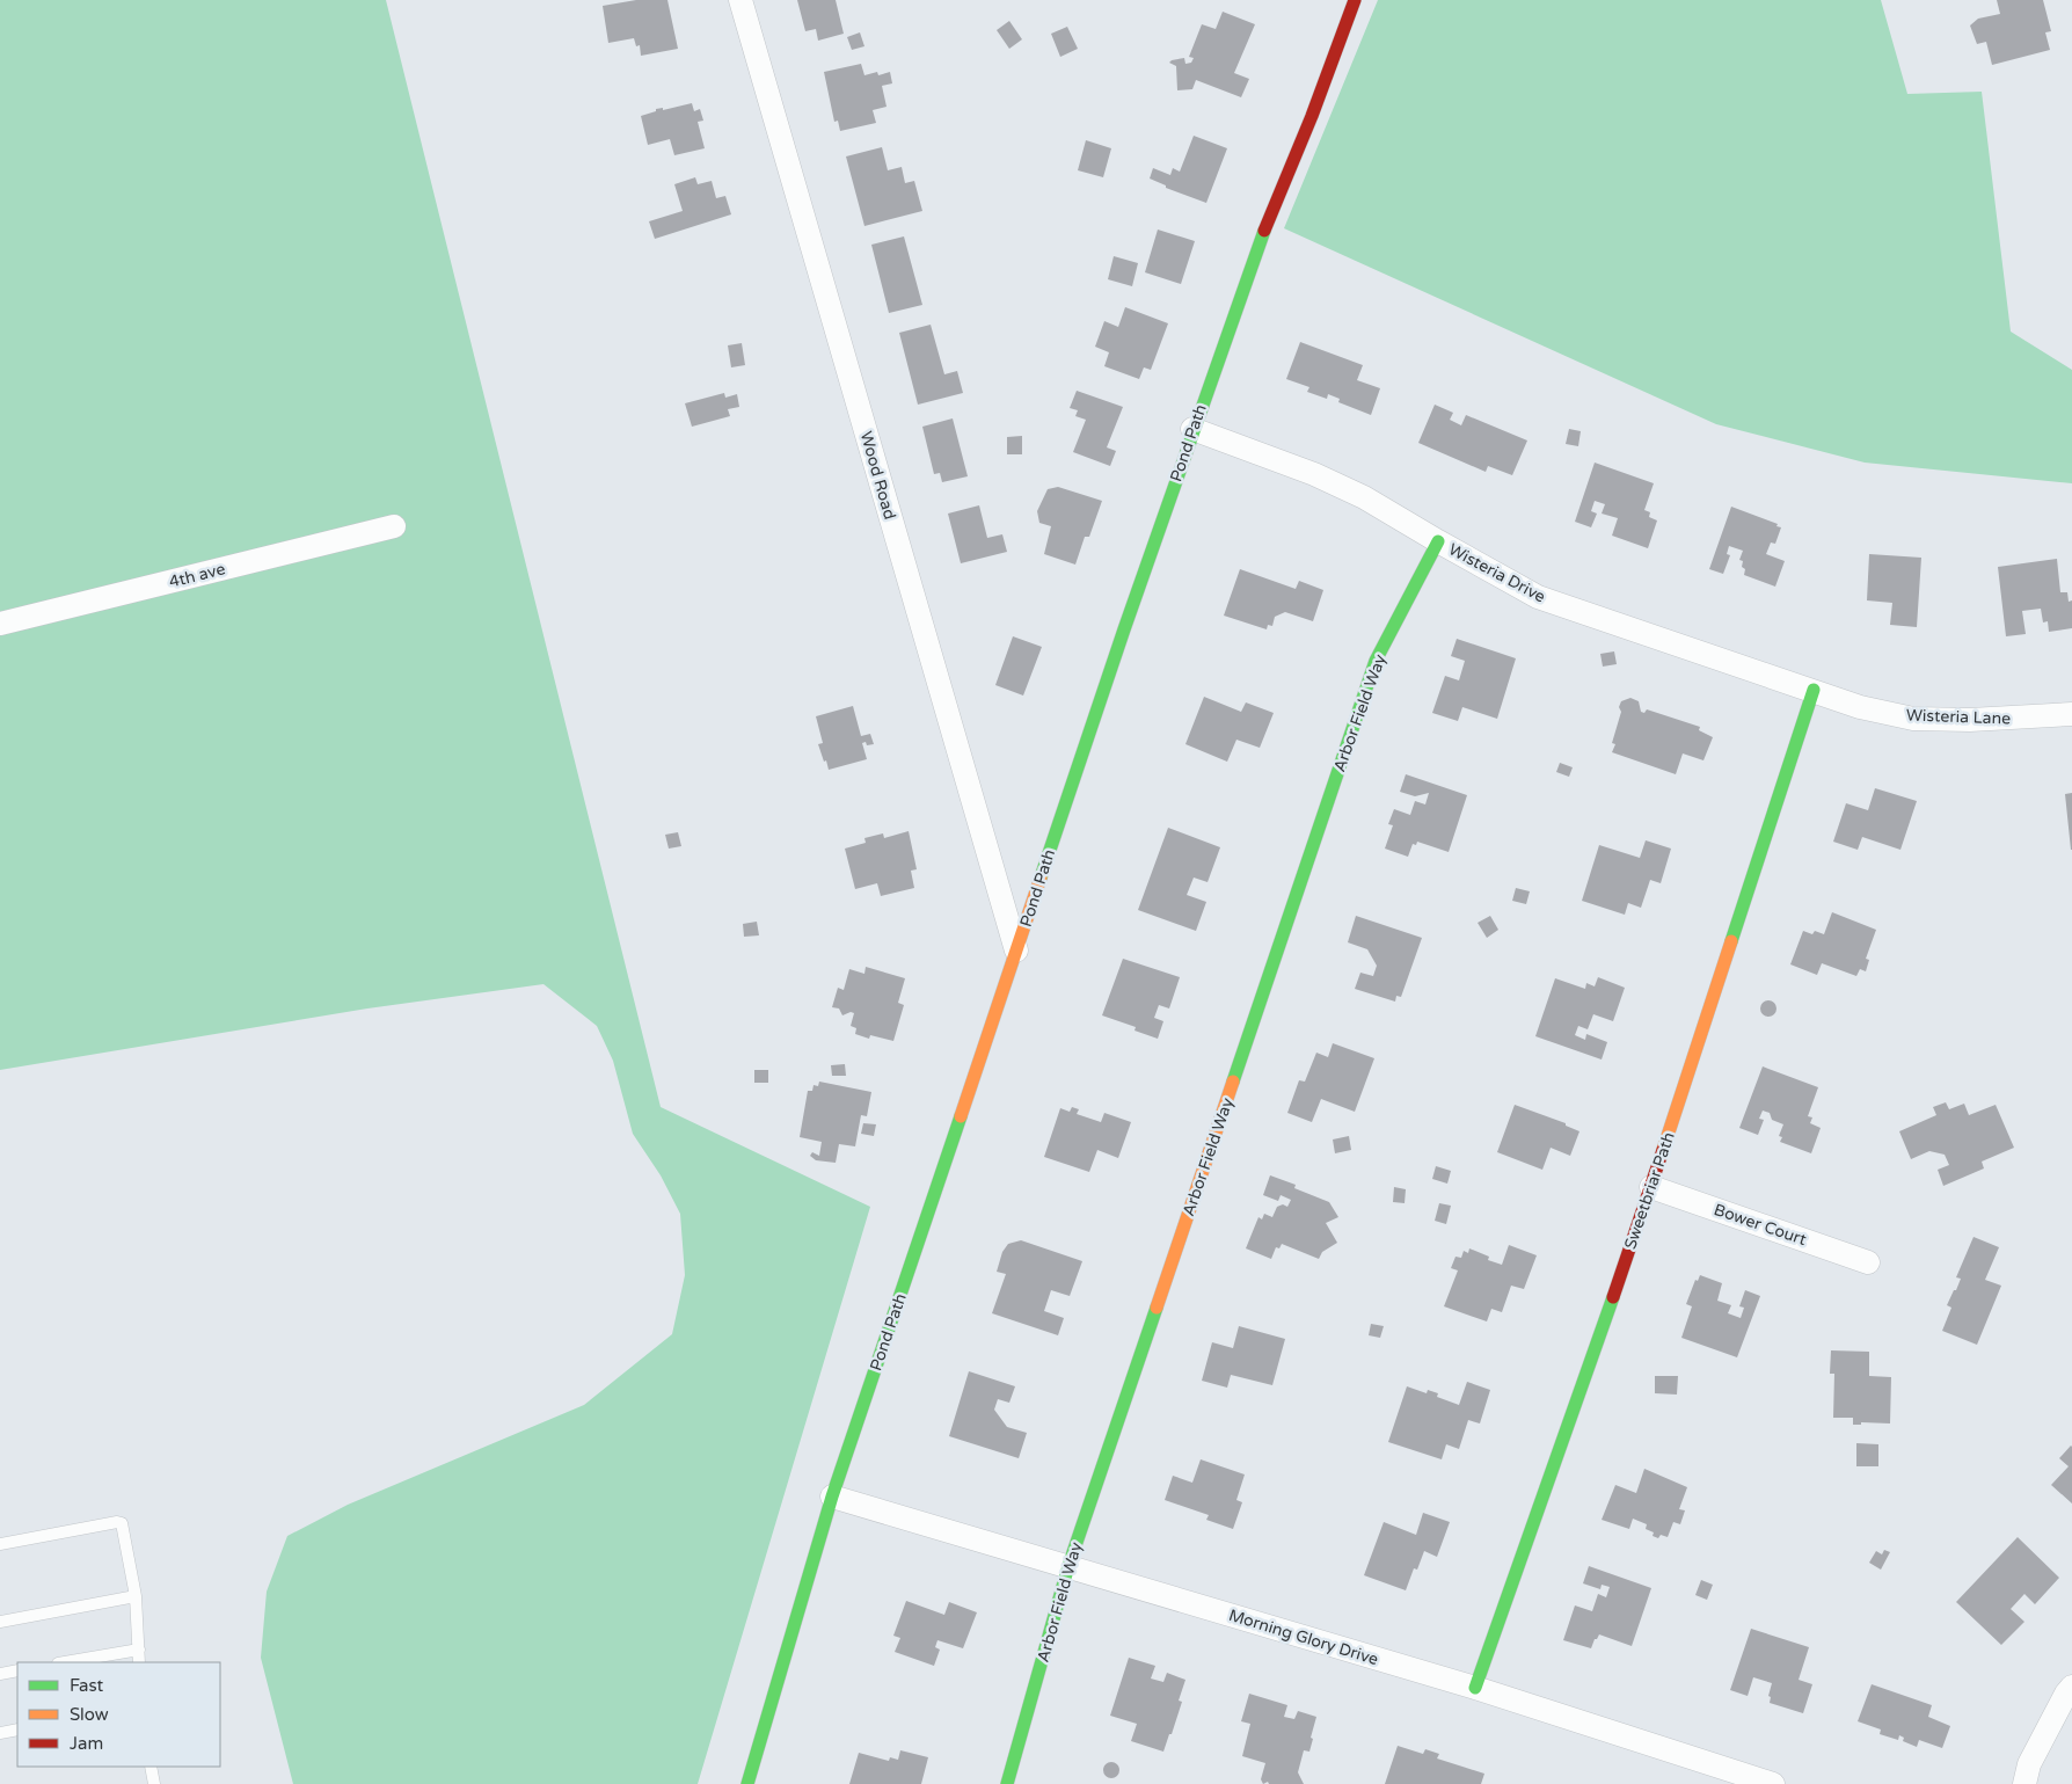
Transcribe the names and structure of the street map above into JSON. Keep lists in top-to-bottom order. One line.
{"streets":{"street":["Pond Path","Wood Road","Wisteria Drive","4th ave","Arbor Field Way","Wisteria Lane","Sweetbriar Path","Bower Court","Morning Glory Drive"]},"crossings":[["Pond Path","Wood Road"],["Pond Path","Wisteria Drive"],["Pond Path","Morning Glory Drive"],["Wisteria Drive","Arbor Field Way"],["Wisteria Drive","Wisteria Lane"],["Wisteria Drive","Sweetbriar Path"],["Arbor Field Way","Morning Glory Drive"],["Wisteria Lane","Sweetbriar Path"],["Sweetbriar Path","Bower Court"],["Sweetbriar Path","Morning Glory Drive"]],"legend":["Fast","Slow","Jam"]}
